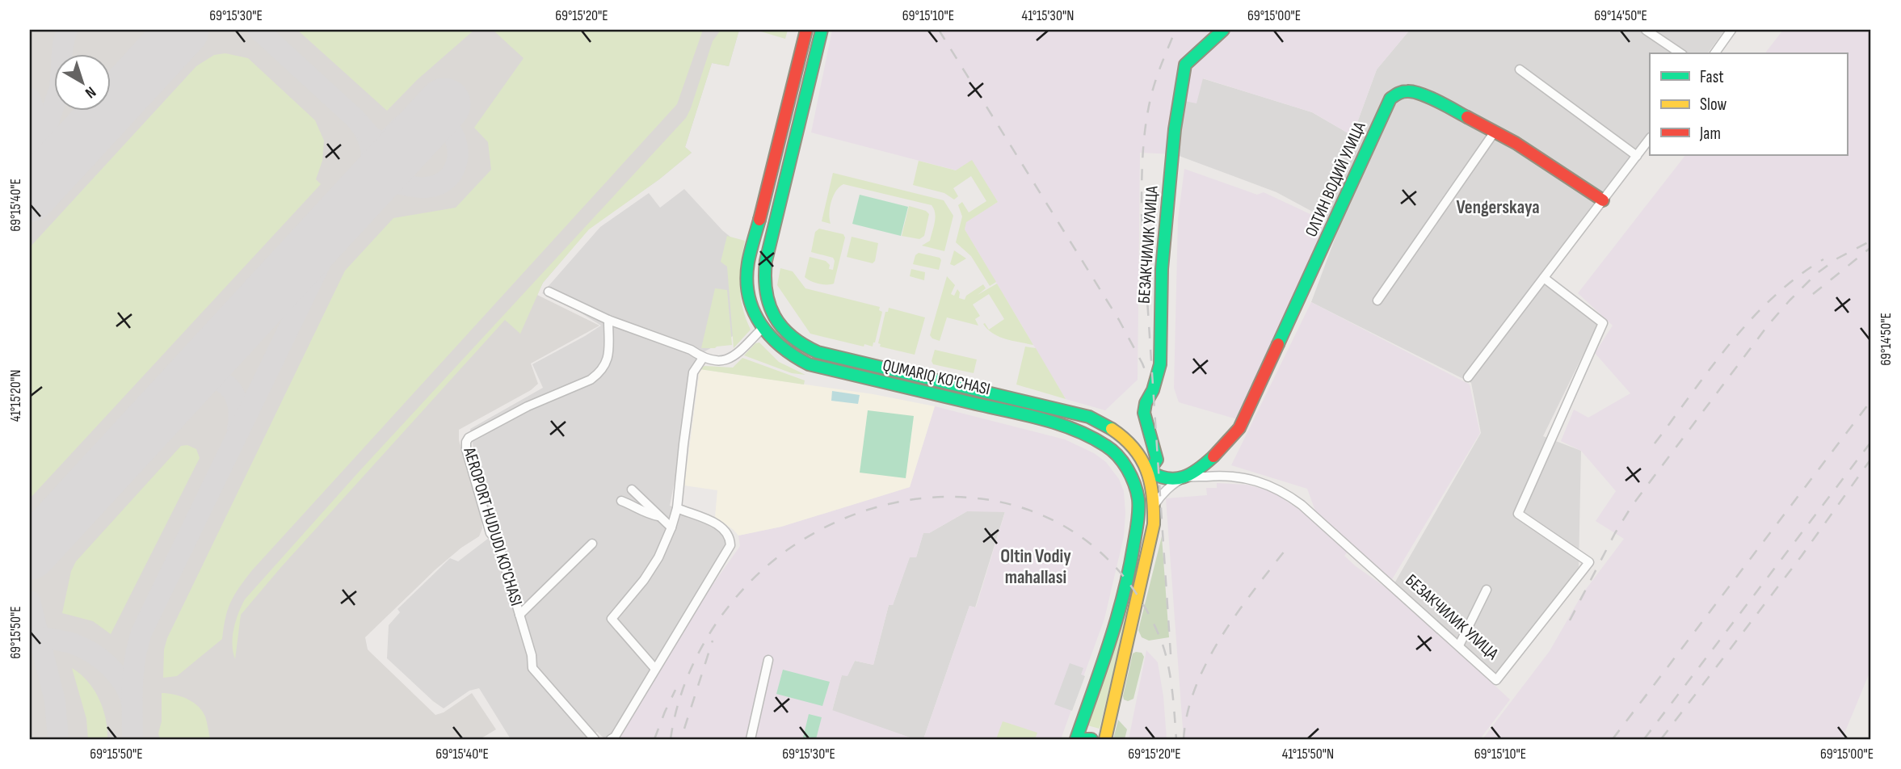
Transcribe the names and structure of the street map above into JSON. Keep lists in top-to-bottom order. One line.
{"streets":{"main road":["ОЛТИН ВОДИЙ УЛИЦА","БЕЗАКЧИЛИК УЛИЦА","QUMARIQ KO'CHASI"],"street":["AEROPORT HUDUDI KO'CHASI"]},"crossings":[["ОЛТИН ВОДИЙ УЛИЦА","БЕЗАКЧИЛИК УЛИЦА"],["ОЛТИН ВОДИЙ УЛИЦА","QUMARIQ KO'CHASI"],["БЕЗАКЧИЛИК УЛИЦА","QUMARIQ KO'CHASI"]],"districts":["Vengerskaya","Oltin Vodiy mahallasi"],"legend":["Fast","Slow","Jam"],"north":"bottom right","coordinates":["69°15'30\"E","69°15'20\"E","69°15'10\"E","41°15'30\"N","69°15'00\"E","69°14'50\"E","69°15'40\"E","41°15'20\"N","69°15'50\"E","41°15'50\"N"]}
